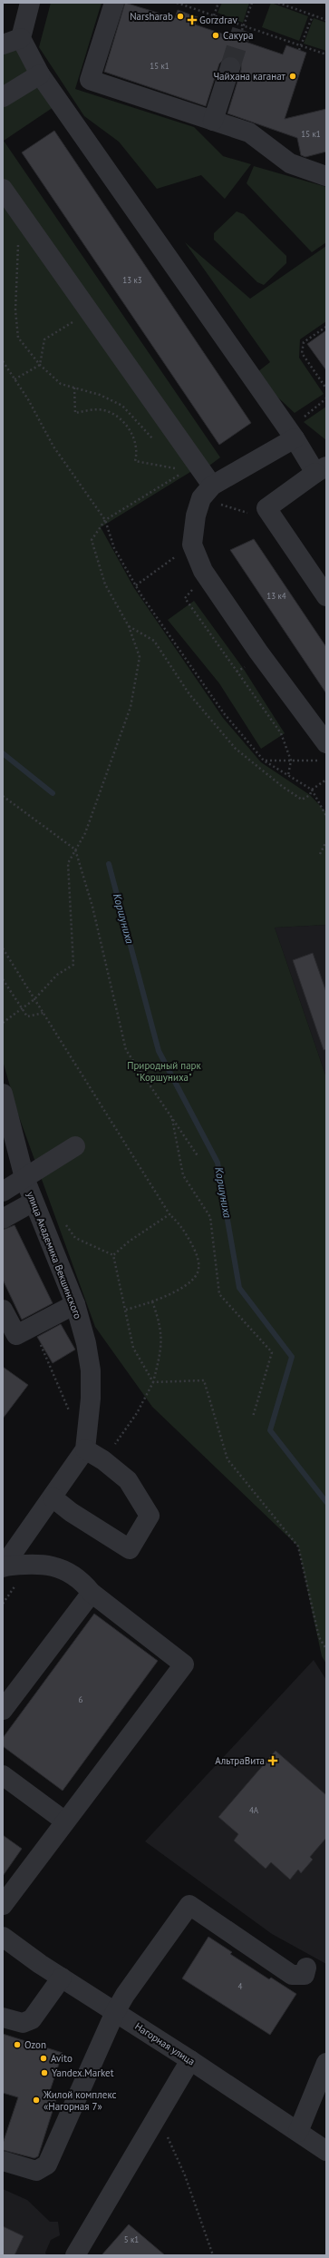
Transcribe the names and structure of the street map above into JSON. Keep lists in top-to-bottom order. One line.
{"streets":{"street":["улица Академика Векшинского","Нагорная улица"]},"water":["Коршуниха"],"parks":["Природный парк \"Коршуниха\""],"places":{"other":["Narsharab","Сакура","Чайхана каганат","Ozon","Avito","Yandex.Market","Жилой комплекс «Нагорная 7»"],"health":["Gorzdrav","АльтраВита"]},"house_numbers":["15 к1","15 к1","13 к3","13 к4","6","4А","4","5 к1"]}
